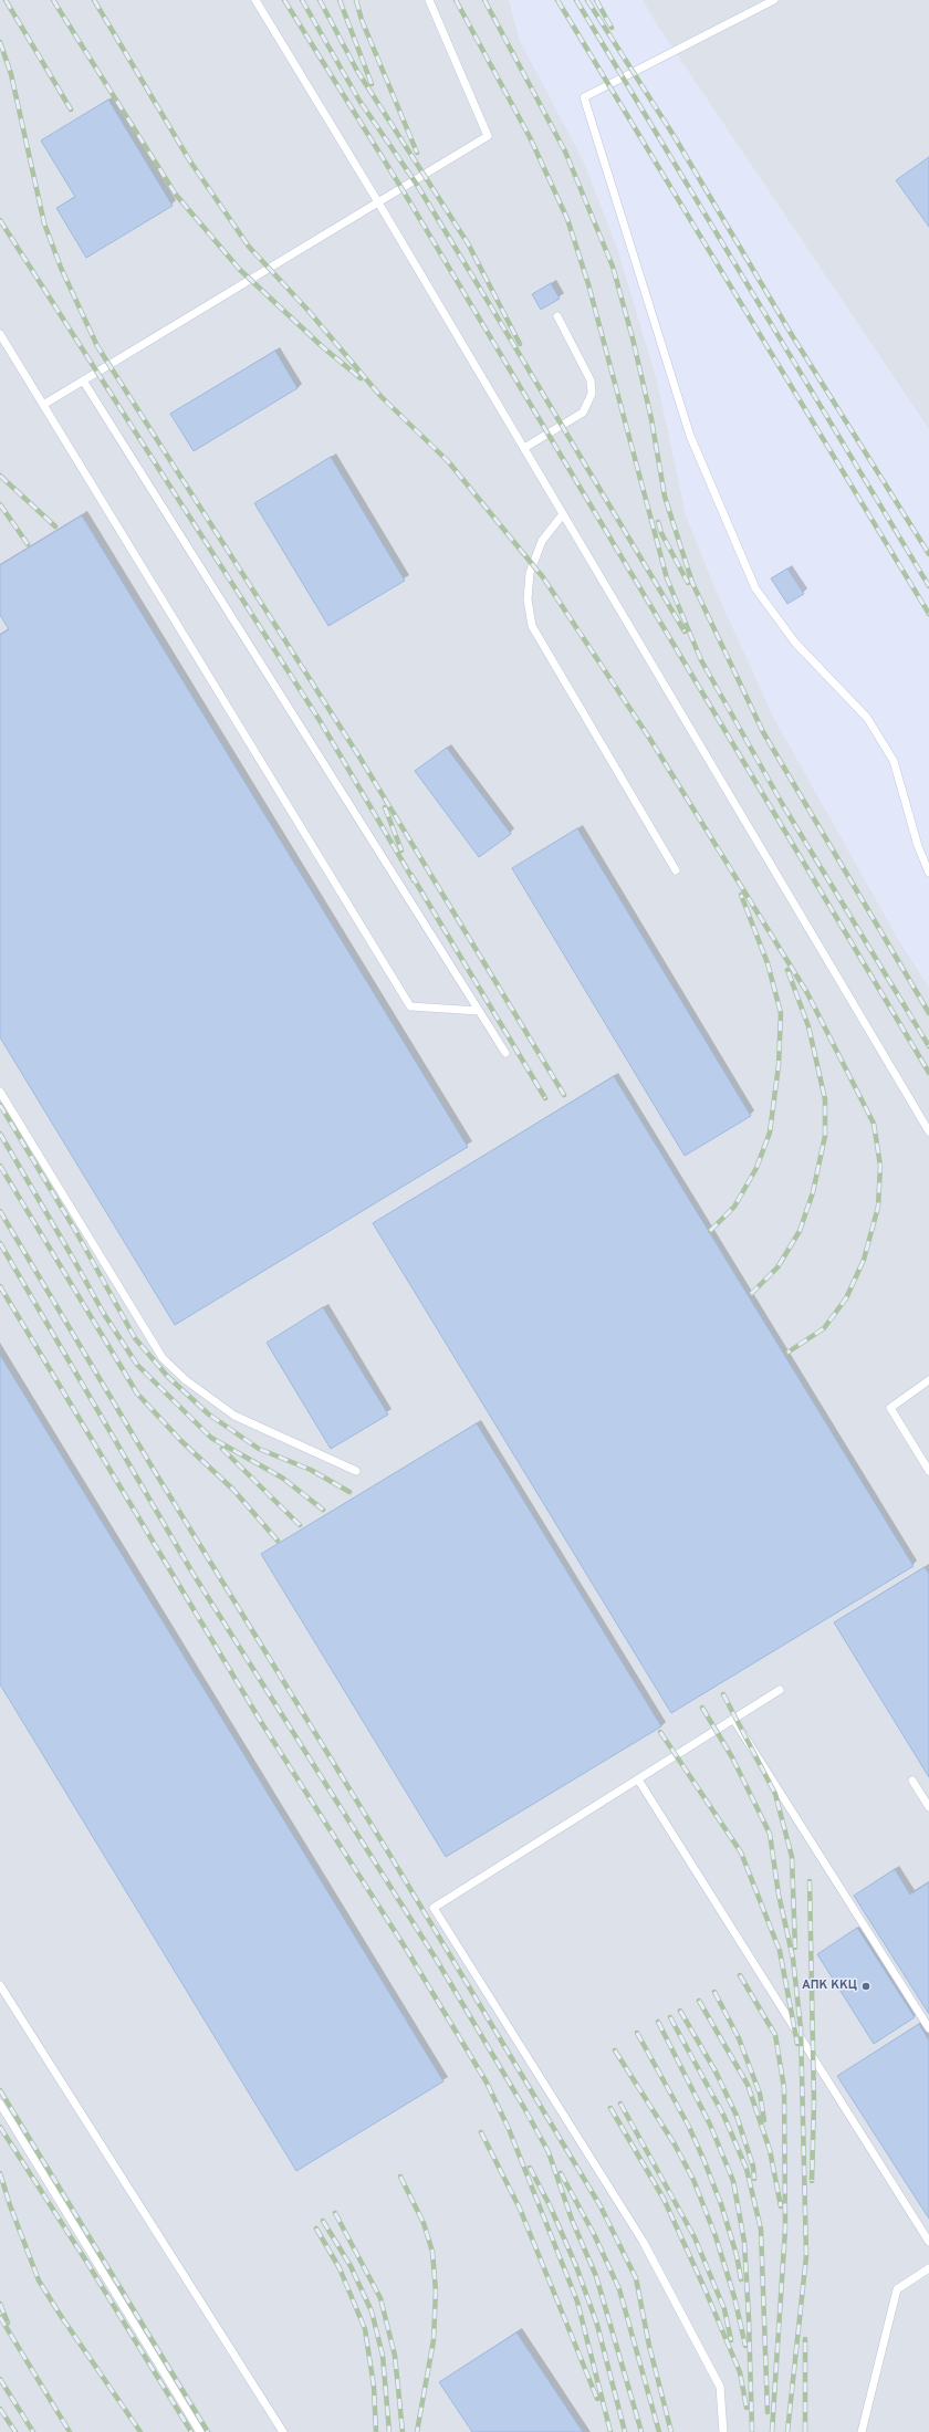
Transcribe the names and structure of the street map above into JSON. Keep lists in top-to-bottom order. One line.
{"places":["АПК ККЦ"]}
